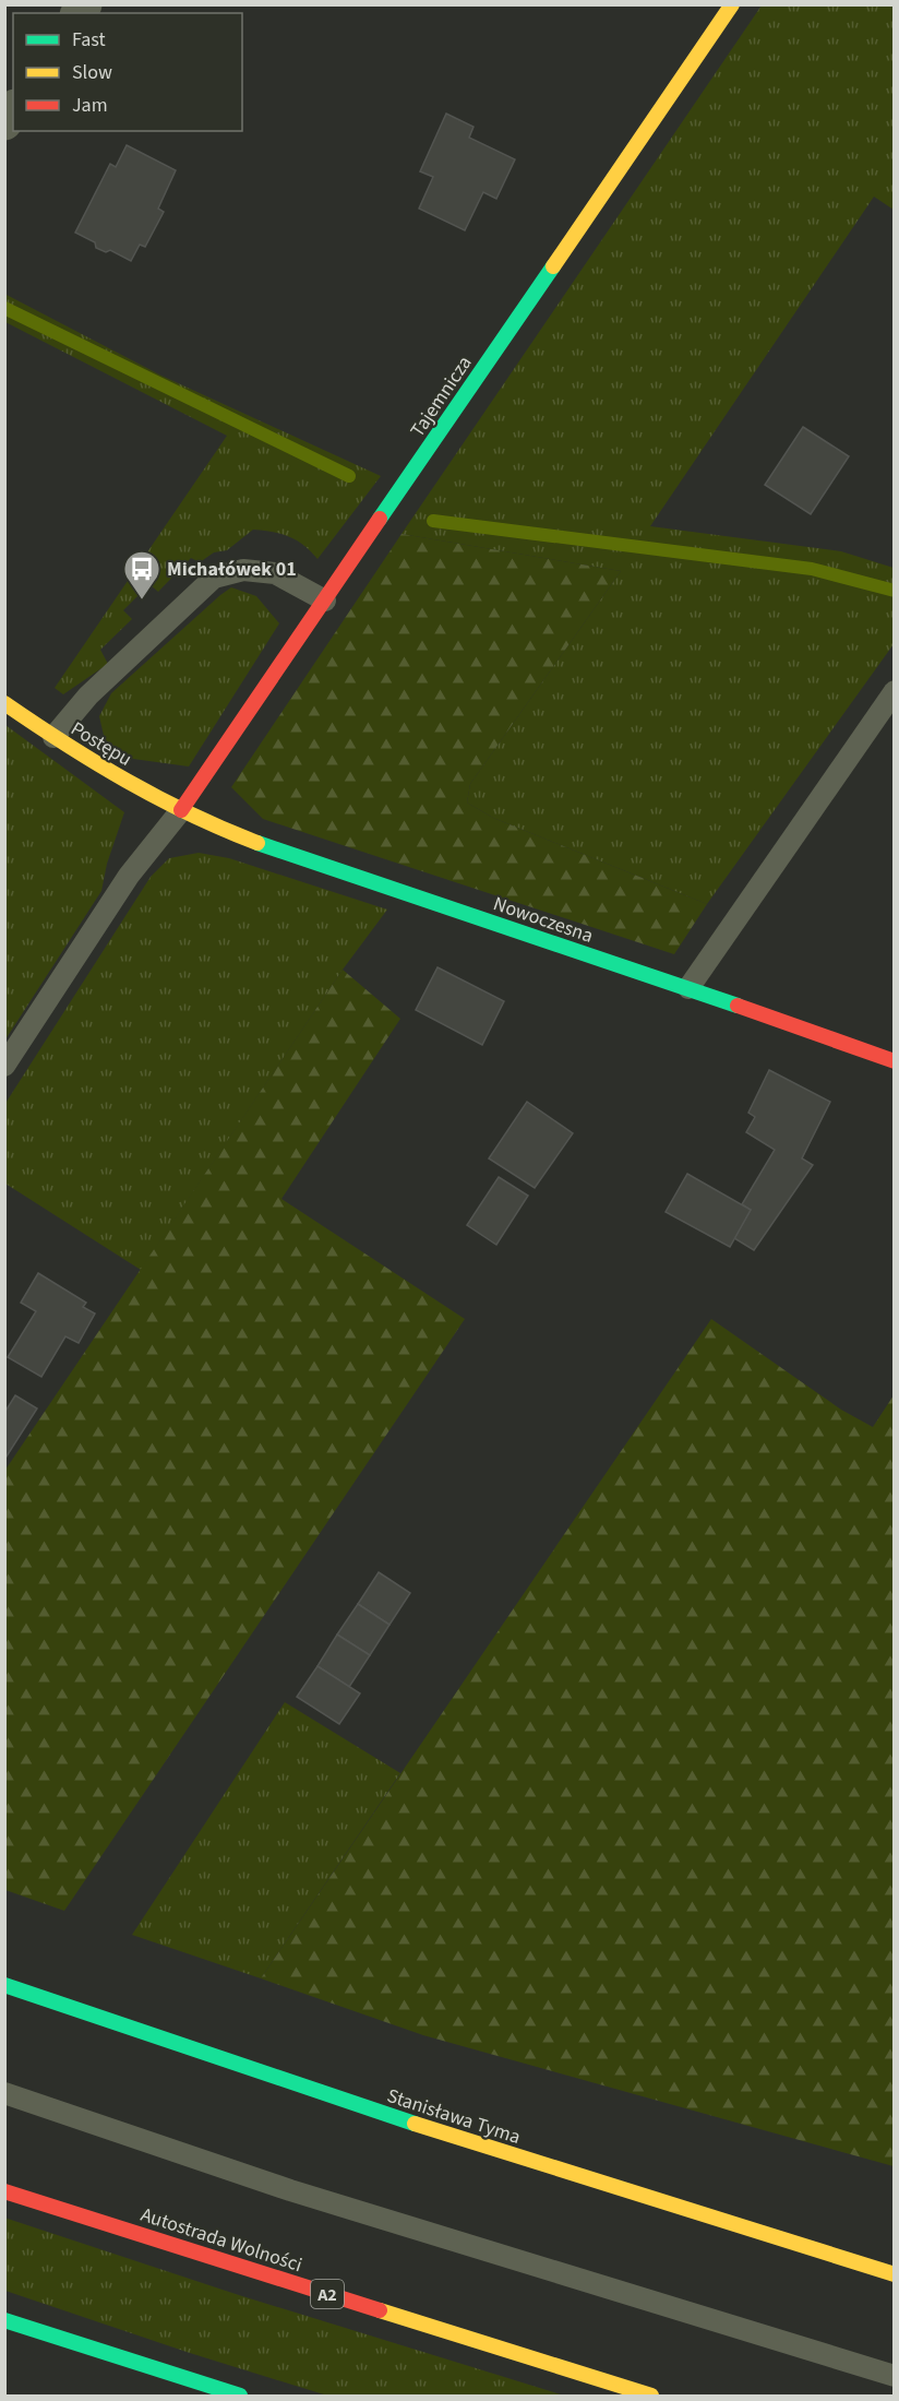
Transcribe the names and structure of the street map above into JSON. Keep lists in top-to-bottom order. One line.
{"streets":{"main road":["Tajemnicza","Postępu","Nowoczesna","Stanisława Tyma","Autostrada Wolności","A2"]},"crossings":[["Tajemnicza","Postępu"],["Tajemnicza","Nowoczesna"],["Postępu","Nowoczesna"]],"places":{"bus stop":["Michałówek 01"]},"legend":["Fast","Slow","Jam"]}
